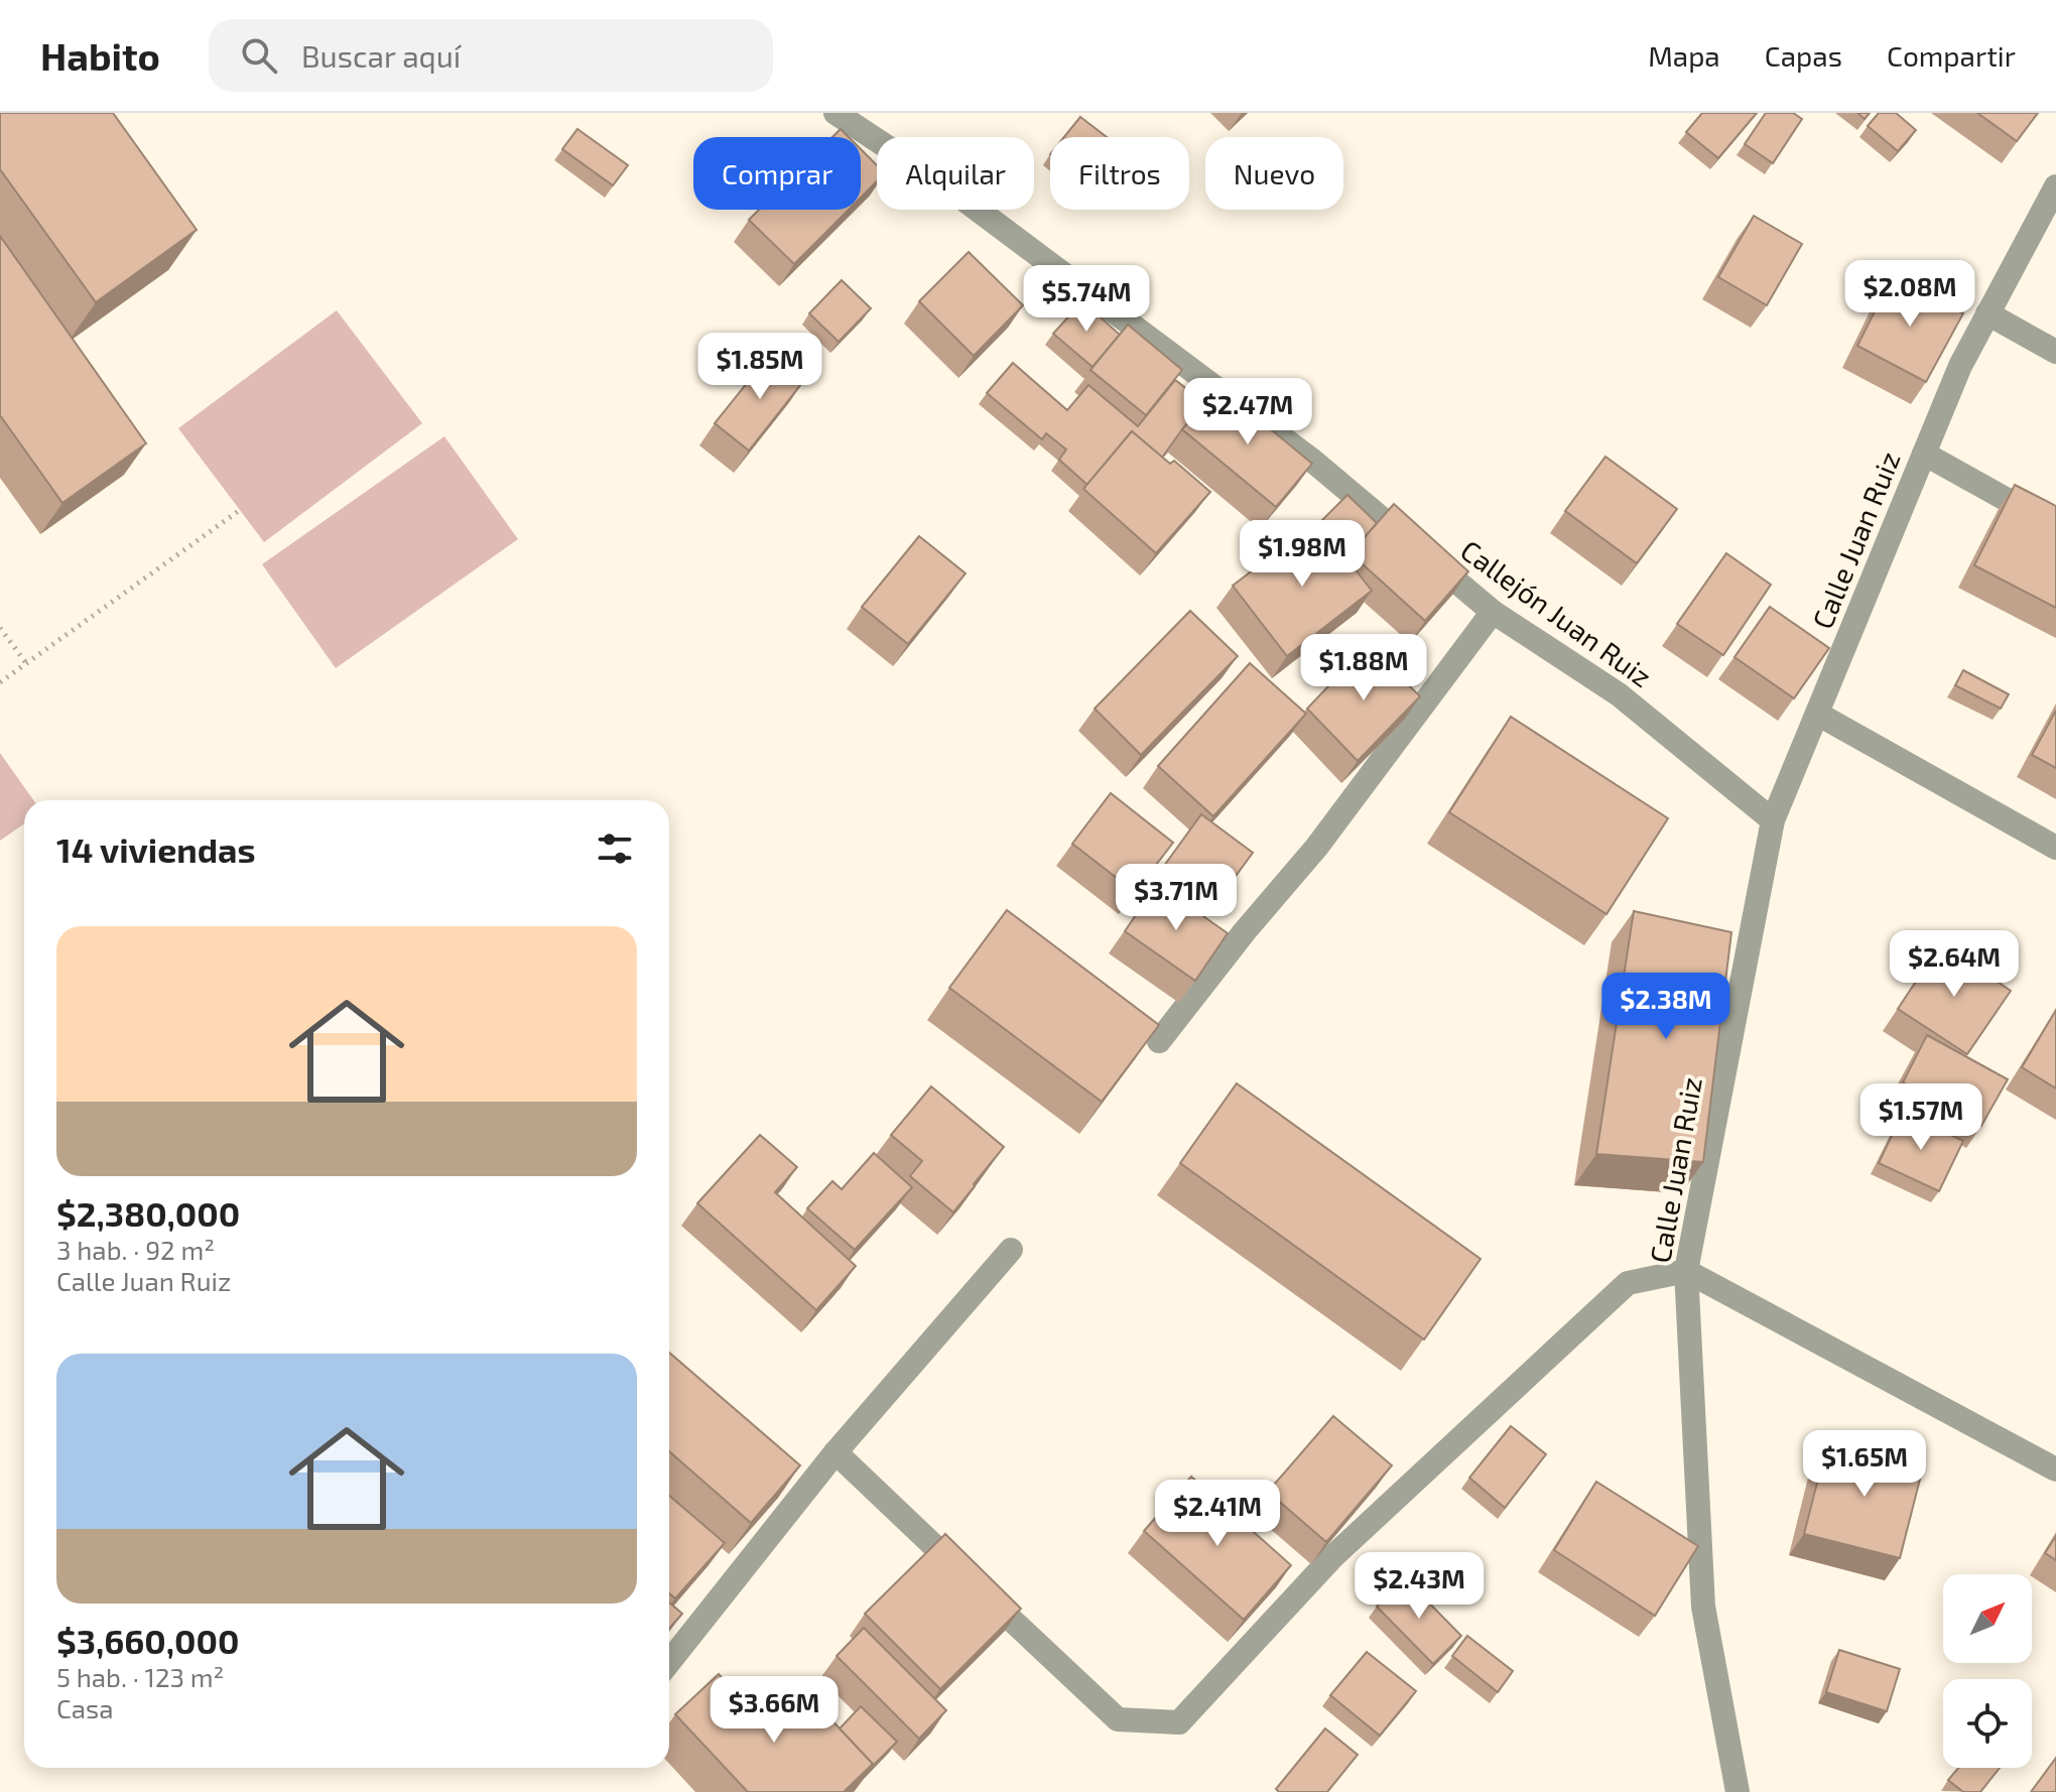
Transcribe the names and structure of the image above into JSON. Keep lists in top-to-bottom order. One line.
{"streets":{"street":["Calle Juan Ruiz","Callejón Juan Ruiz"]},"crossings":[["Calle Juan Ruiz","Callejón Juan Ruiz"]],"north":"top right","page":{"header":"Habito","search":"Buscar aquí","nav":["Mapa","Capas","Compartir"],"chip":["Comprar","Alquilar","Filtros","Nuevo"],"price":["$2.08M","$5.74M","$1.85M","$2.47M","$1.98M","$1.88M","$3.71M","$2.64M","$2.38M","$1.57M","$1.65M","$2.41M","$2.43M","$3.66M"],"heading":"14 viviendas","list":[{"name":"$2,380,000","note":"3 hab. · 92 m² · Calle Juan Ruiz"},{"name":"$3,660,000","note":"5 hab. · 123 m² · Casa"}]}}
